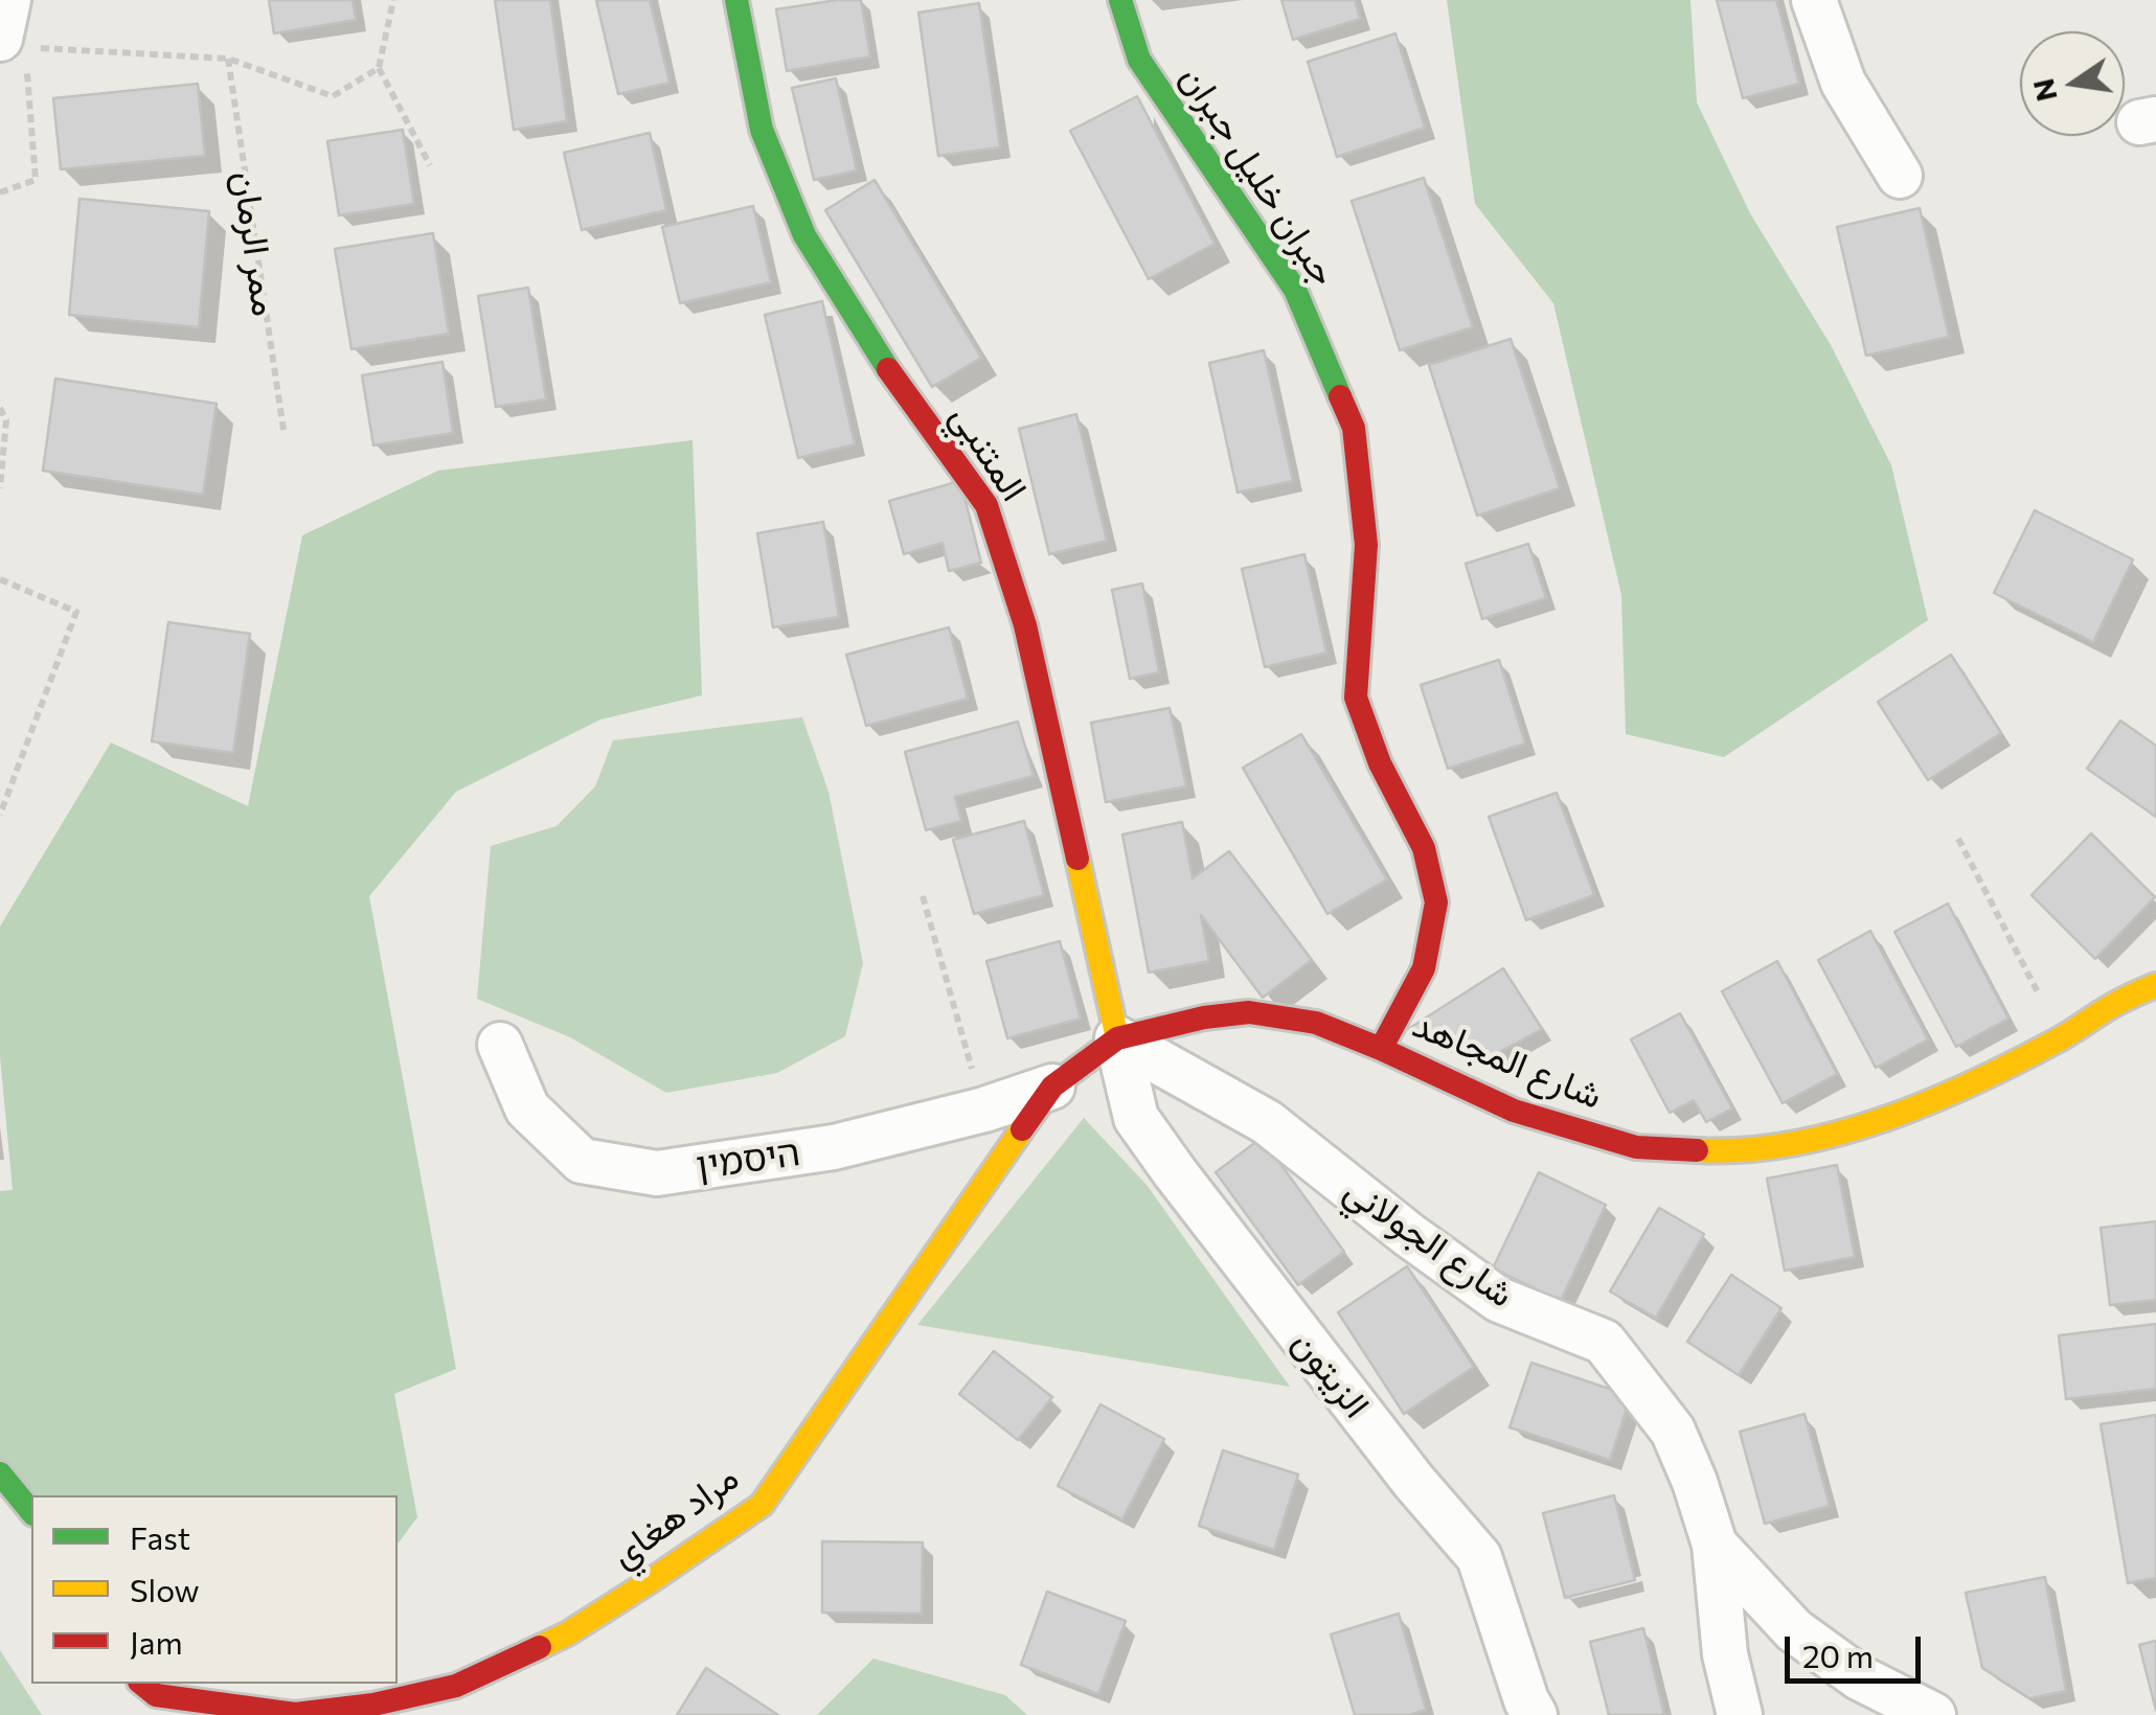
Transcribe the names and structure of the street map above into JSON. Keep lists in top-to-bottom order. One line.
{"streets":{"street":["جبران خليل جبران","المتنبي","شارع المجاهد","היסמין","شارع الجولاني","الزيتون","مراد هغاي"],"path":["ممر الرمان"]},"crossings":[["جبران خليل جبران","شارع المجاهد"],["المتنبي","شارع المجاهد"],["المتنبي","شارع الجولاني"],["المتنبي","الزيتون"],["المتنبي","مراد هغاي"],["شارع المجاهد","شارع الجولاني"],["شارع المجاهد","الزيتون"],["شارع المجاهد","مراد هغاي"],["היסמין","مراد هغاي"],["شارع الجولاني","الزيتون"],["شارع الجولاني","مراد هغاي"],["الزيتون","مراد هغاي"]],"legend":["Fast","Slow","Jam"],"scale_bar":"20 m","north":"left"}
